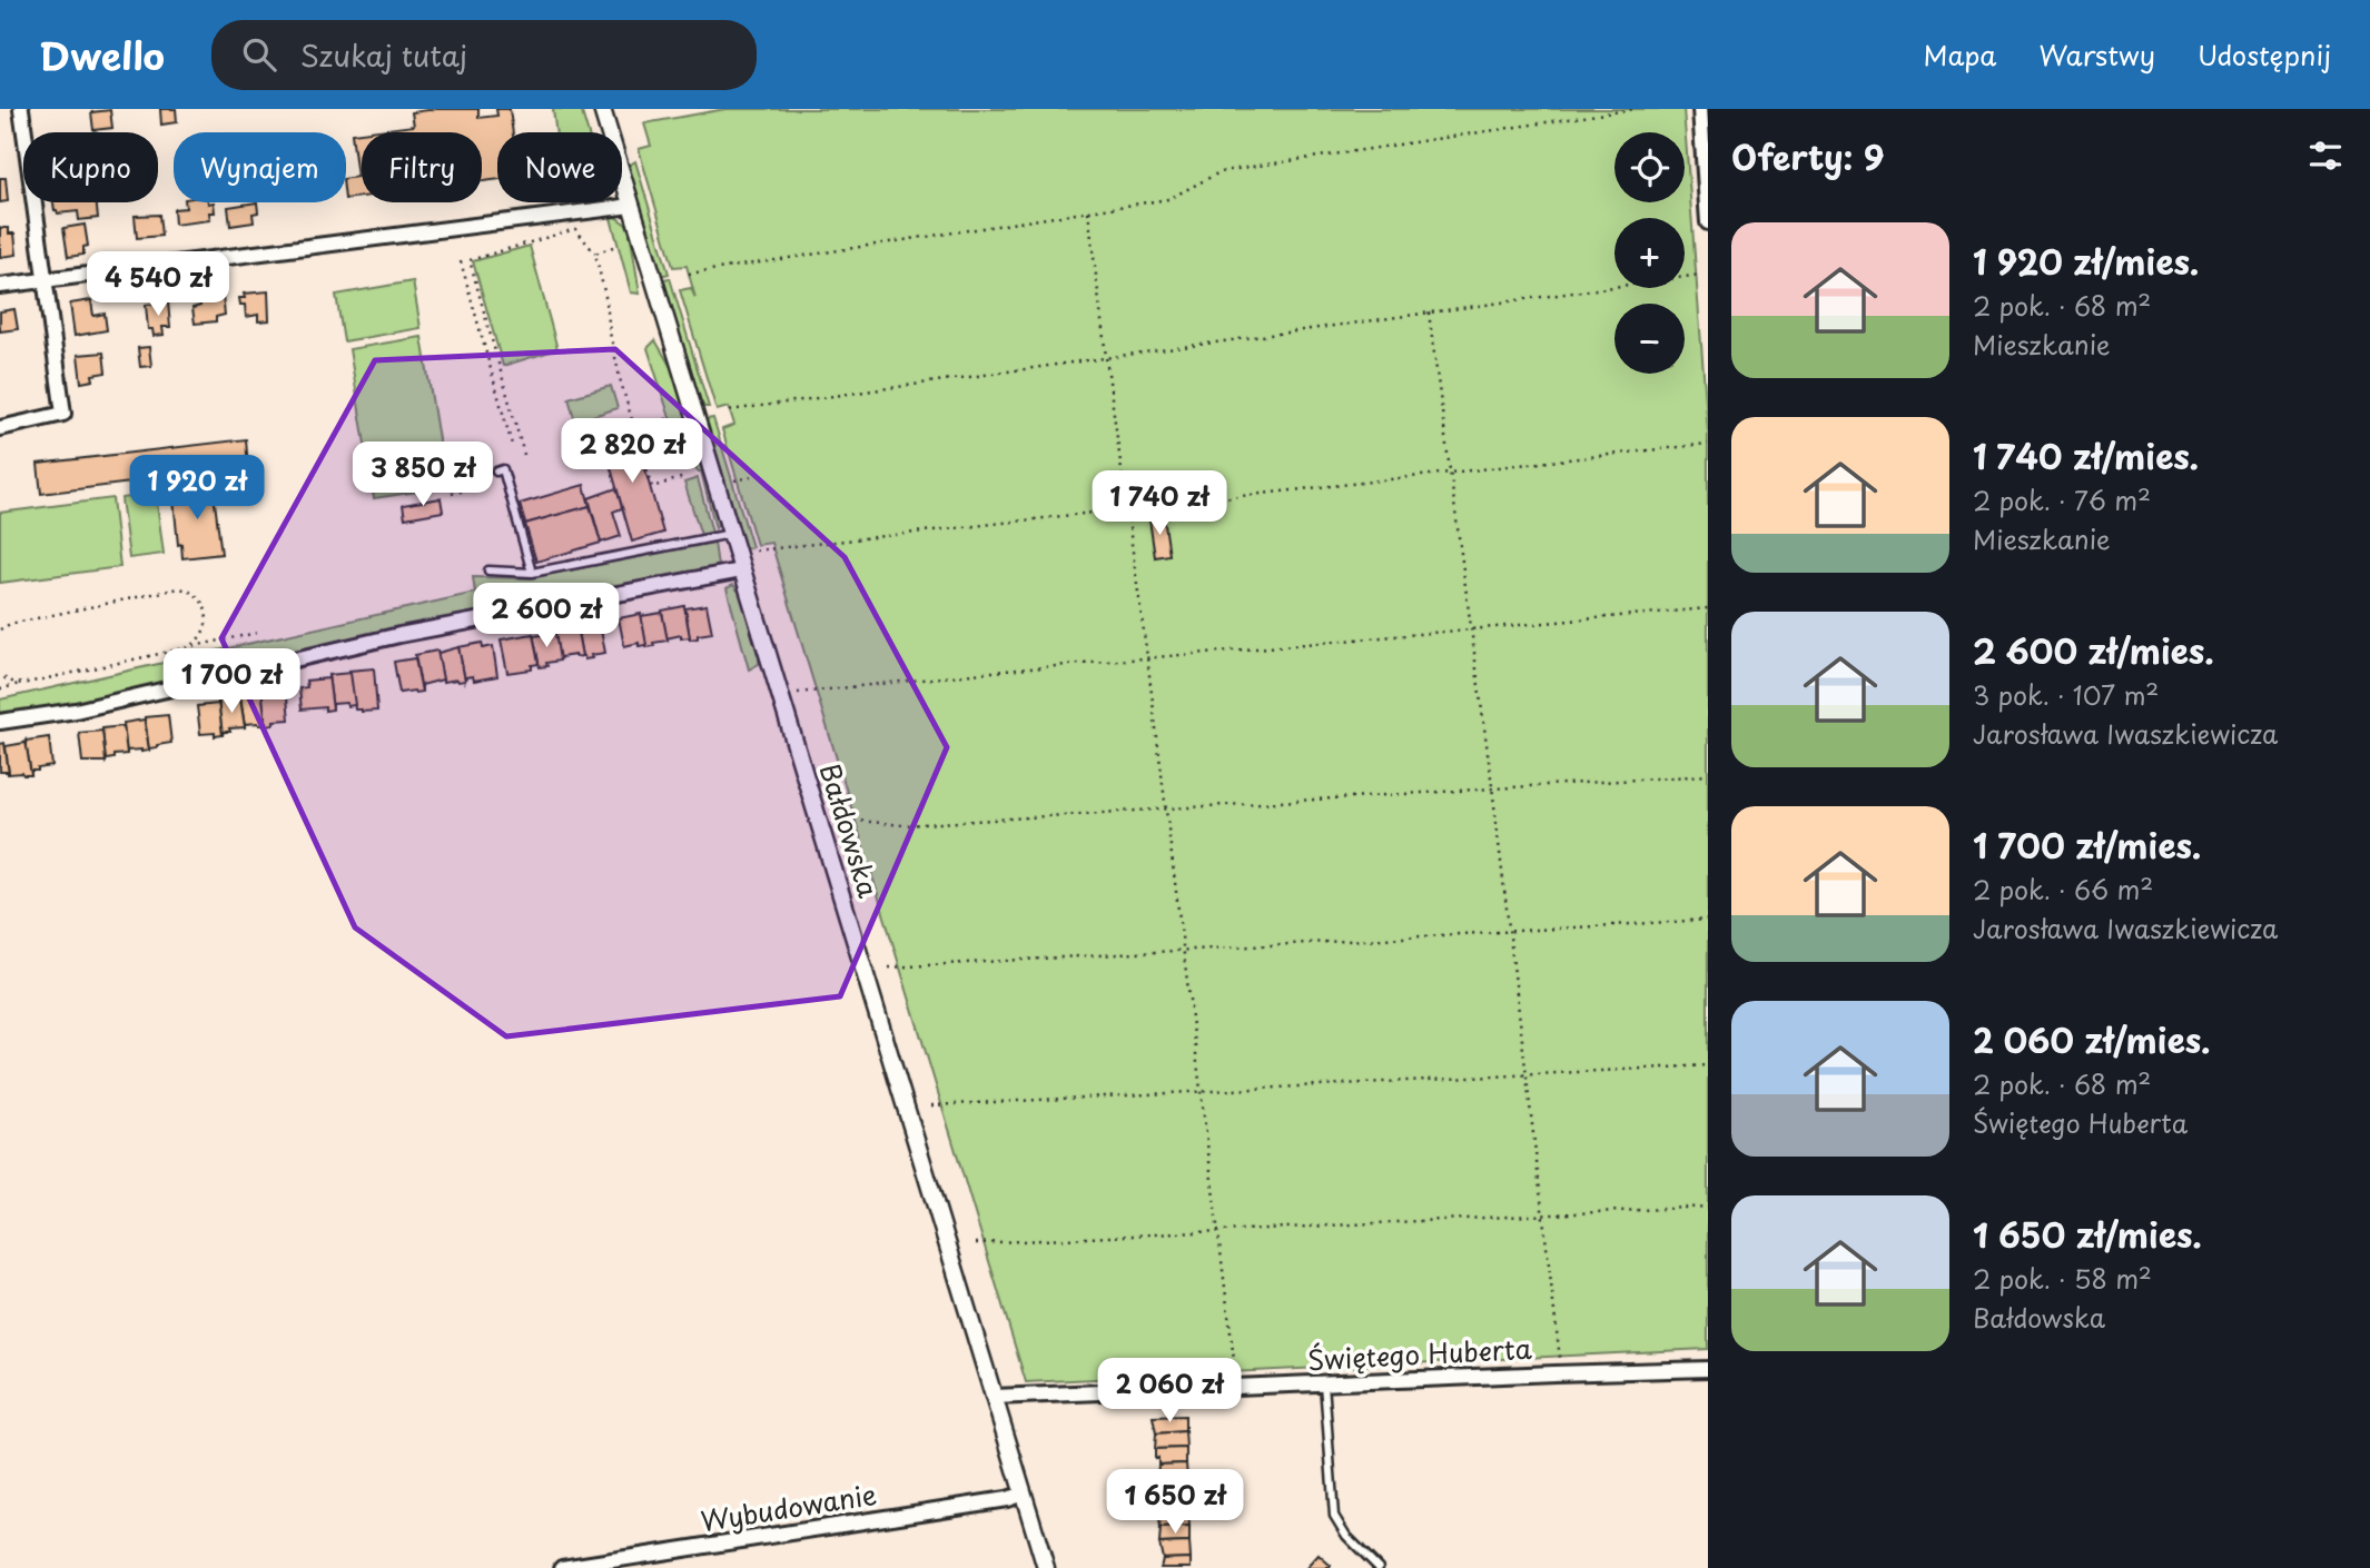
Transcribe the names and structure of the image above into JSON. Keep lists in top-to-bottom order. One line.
{"streets":{"street":["Bałdowska","Świętego Huberta","Wybudowanie"]},"crossings":[["Bałdowska","Świętego Huberta"],["Bałdowska","Wybudowanie"]],"page":{"header":"Dwello","search":"Szukaj tutaj","nav":["Mapa","Warstwy","Udostępnij"],"heading":"Oferty: 9","map_buttons":["+","−"],"chip":["Kupno","Wynajem","Filtry","Nowe"],"list":[{"name":"1 920 zł/mies.","note":"2 pok. · 68 m² · Mieszkanie"},{"name":"1 740 zł/mies.","note":"2 pok. · 76 m² · Mieszkanie"},{"name":"2 600 zł/mies.","note":"3 pok. · 107 m² · Jarosława Iwaszkiewicza"},{"name":"1 700 zł/mies.","note":"2 pok. · 66 m² · Jarosława Iwaszkiewicza"},{"name":"2 060 zł/mies.","note":"2 pok. · 68 m² · Świętego Huberta"},{"name":"1 650 zł/mies.","note":"2 pok. · 58 m² · Bałdowska"}],"price":["4 540 zł","2 820 zł","3 850 zł","1 920 zł","1 740 zł","2 600 zł","1 700 zł","2 060 zł","1 650 zł"]}}
